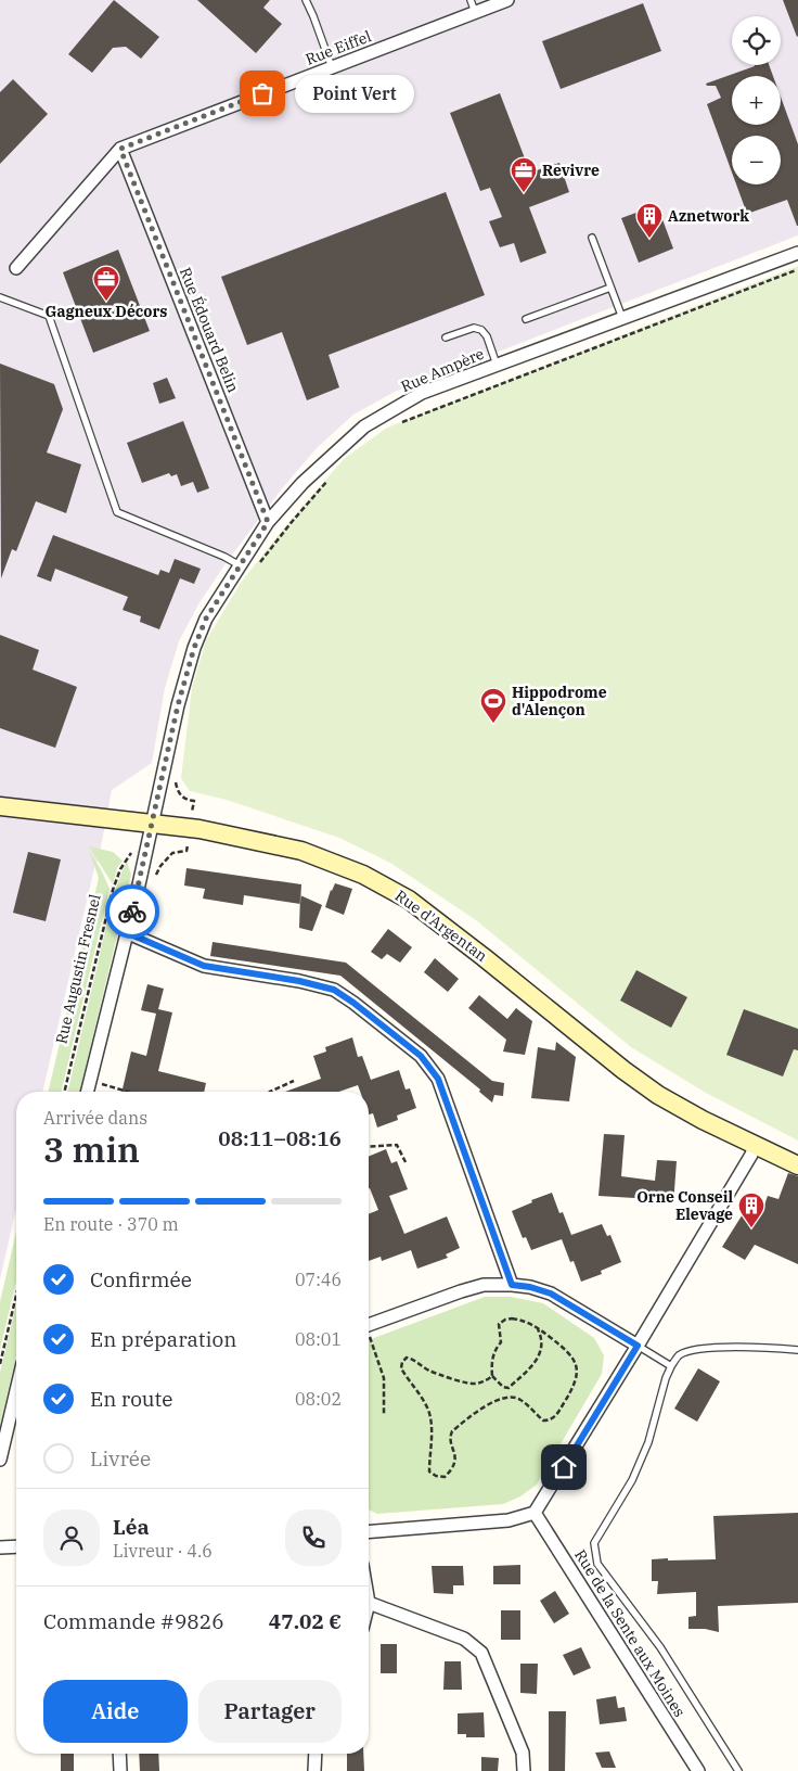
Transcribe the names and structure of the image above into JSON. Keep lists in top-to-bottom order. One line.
{"streets":{"main road":["Rue d'Argentan"],"street":["Rue Eiffel","Rue Édouard Belin","Rue Ampère","Rue de la Sente aux Moines"],"path":["Rue Augustin Fresnel"]},"crossings":[["Rue Eiffel","Rue Édouard Belin"],["Rue Édouard Belin","Rue Ampère"],["Rue Ampère","Rue d'Argentan"]],"places":{"other":["Point Vert"],"office":["Revivre","Gagneux Décors"],"building":["Aznetwork","Orne Conseil Elevage"],"sports":["Hippodrome d'Alençon"]},"page":{"map_buttons":["+","−"],"bubble":"Point Vert","heading":["3 min","Arrivée dans","08:11–08:16"],"panel":["Léa","Livreur · 4.6","Commande #9826","47.02 €"],"bar":"En route · 370 m","list":[["Confirmée","07:46"],["En préparation","08:01"],["En route","08:02"],"Livrée"],"buttons":["Aide","Partager"]}}
